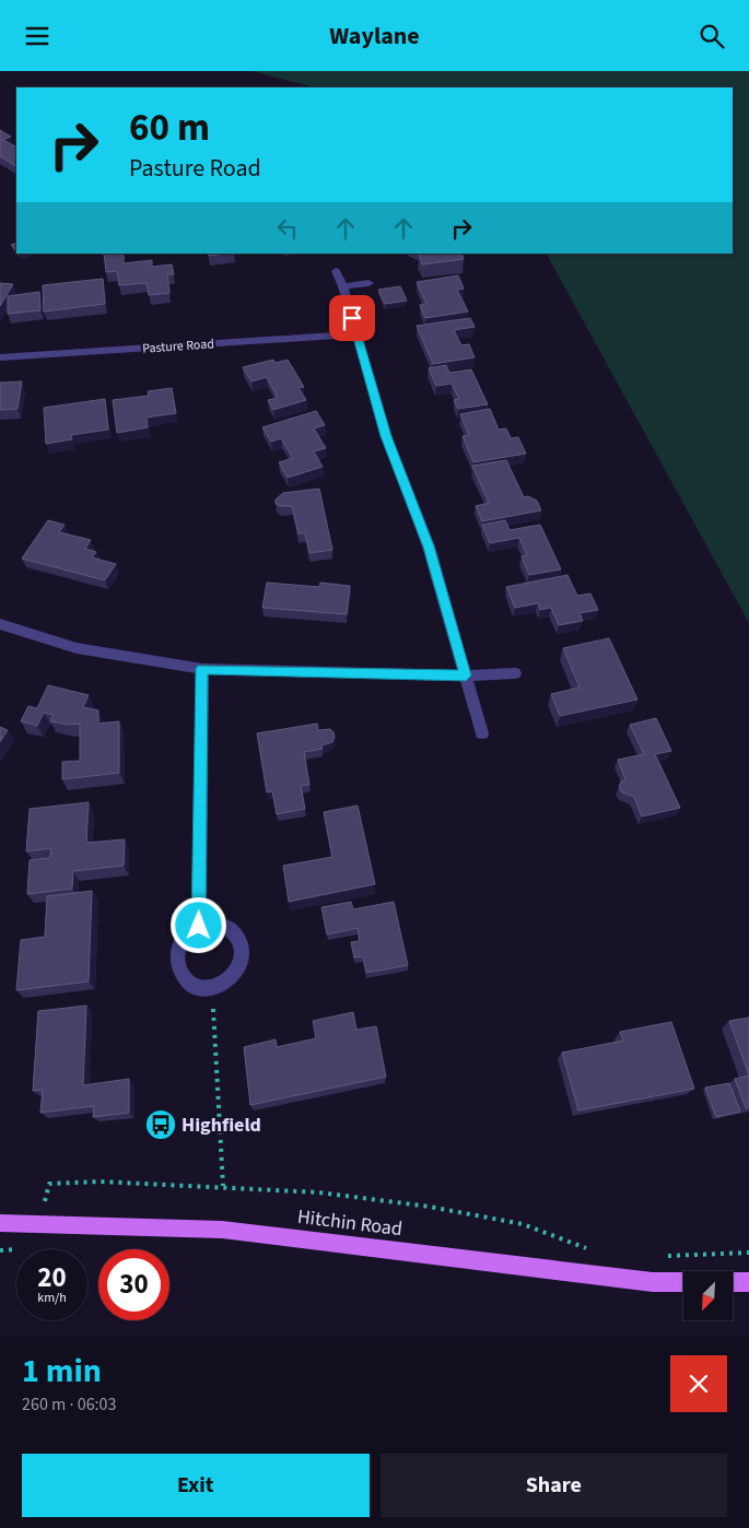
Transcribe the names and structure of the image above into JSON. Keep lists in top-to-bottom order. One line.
{"streets":{"main road":["Hitchin Road"],"street":["Pasture Road"]},"places":{"bus stop":["Highfield"]},"north":"bottom left","page":{"header":"Waylane","turn":["60 m","Pasture Road"],"speed":"20 km/h","limit":"30","heading":["1 min","260 m · 06:03"],"buttons":["Exit","Share"]}}
